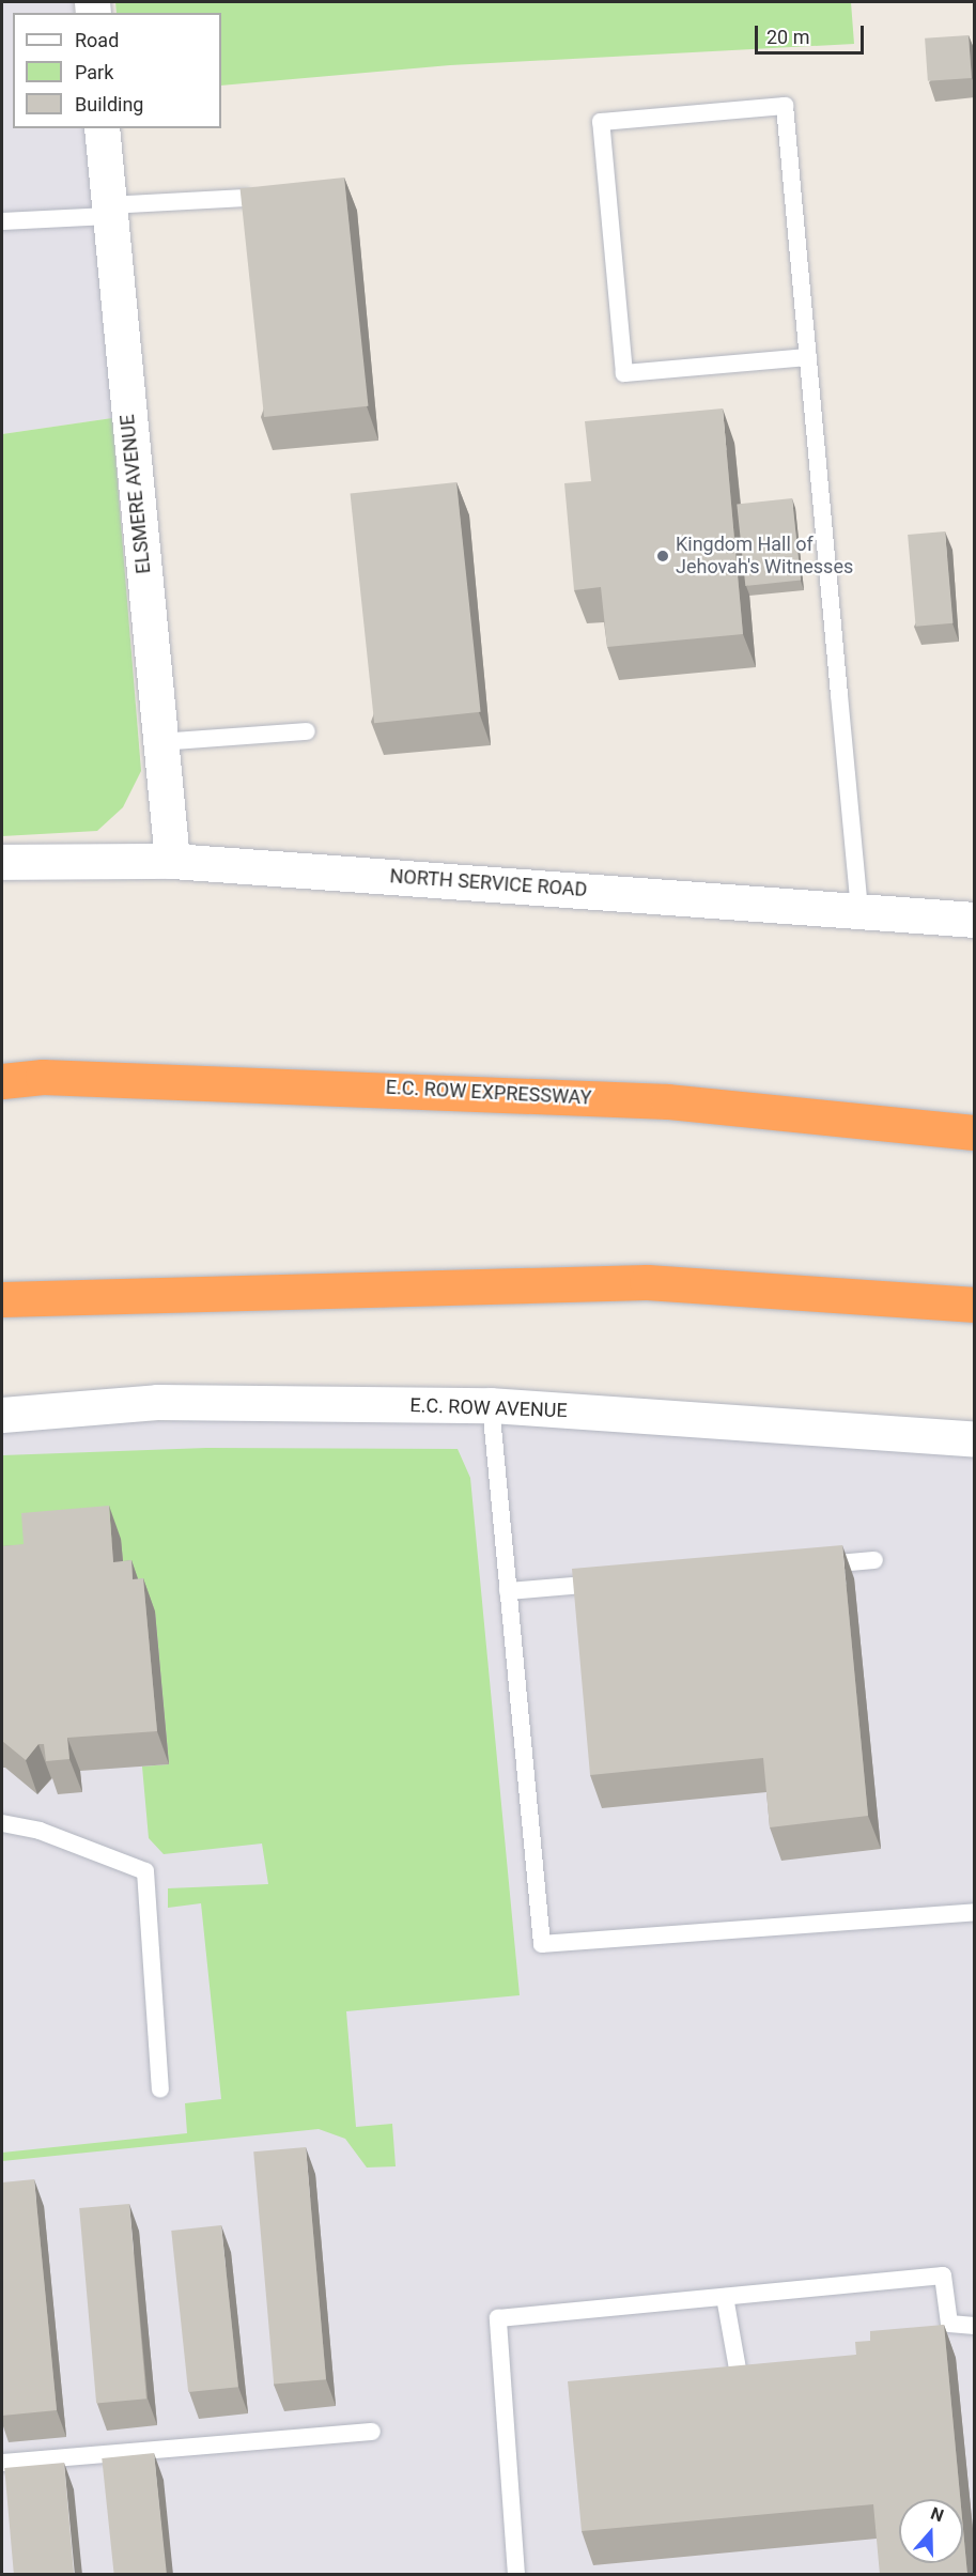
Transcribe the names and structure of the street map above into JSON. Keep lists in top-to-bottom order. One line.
{"streets":{"highway":["E.C. ROW EXPRESSWAY"],"street":["ELSMERE AVENUE","NORTH SERVICE ROAD","E.C. ROW AVENUE"]},"crossings":[["ELSMERE AVENUE","NORTH SERVICE ROAD"]],"places":["Kingdom Hall of Jehovah's Witnesses"],"legend":["Road","Park","Building"],"scale_bar":"20 m","north":"top"}
